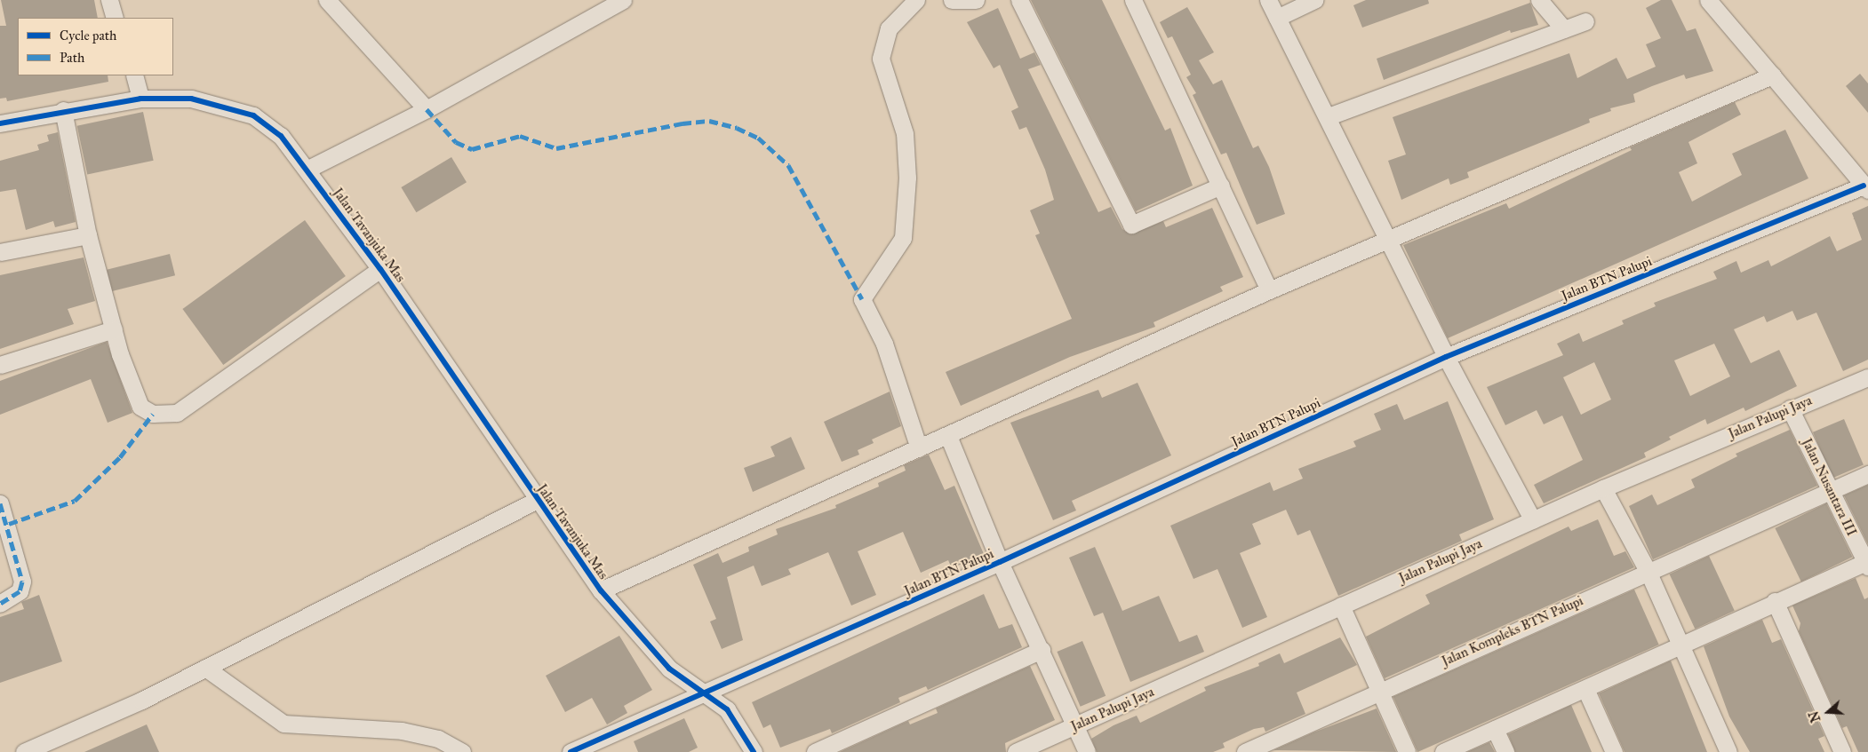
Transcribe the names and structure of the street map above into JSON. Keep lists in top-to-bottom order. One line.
{"streets":{"street":["Jalan Tavanjuka Mas","Jalan BTN Palupi","Jalan Palupi Jaya","Jalan Nusantara III","Jalan Kompleks BTN Palupi"]},"crossings":[["Jalan Palupi Jaya","Jalan Nusantara III"],["Jalan Nusantara III","Jalan Kompleks BTN Palupi"]],"legend":["Cycle path","Path"],"north":"left"}
